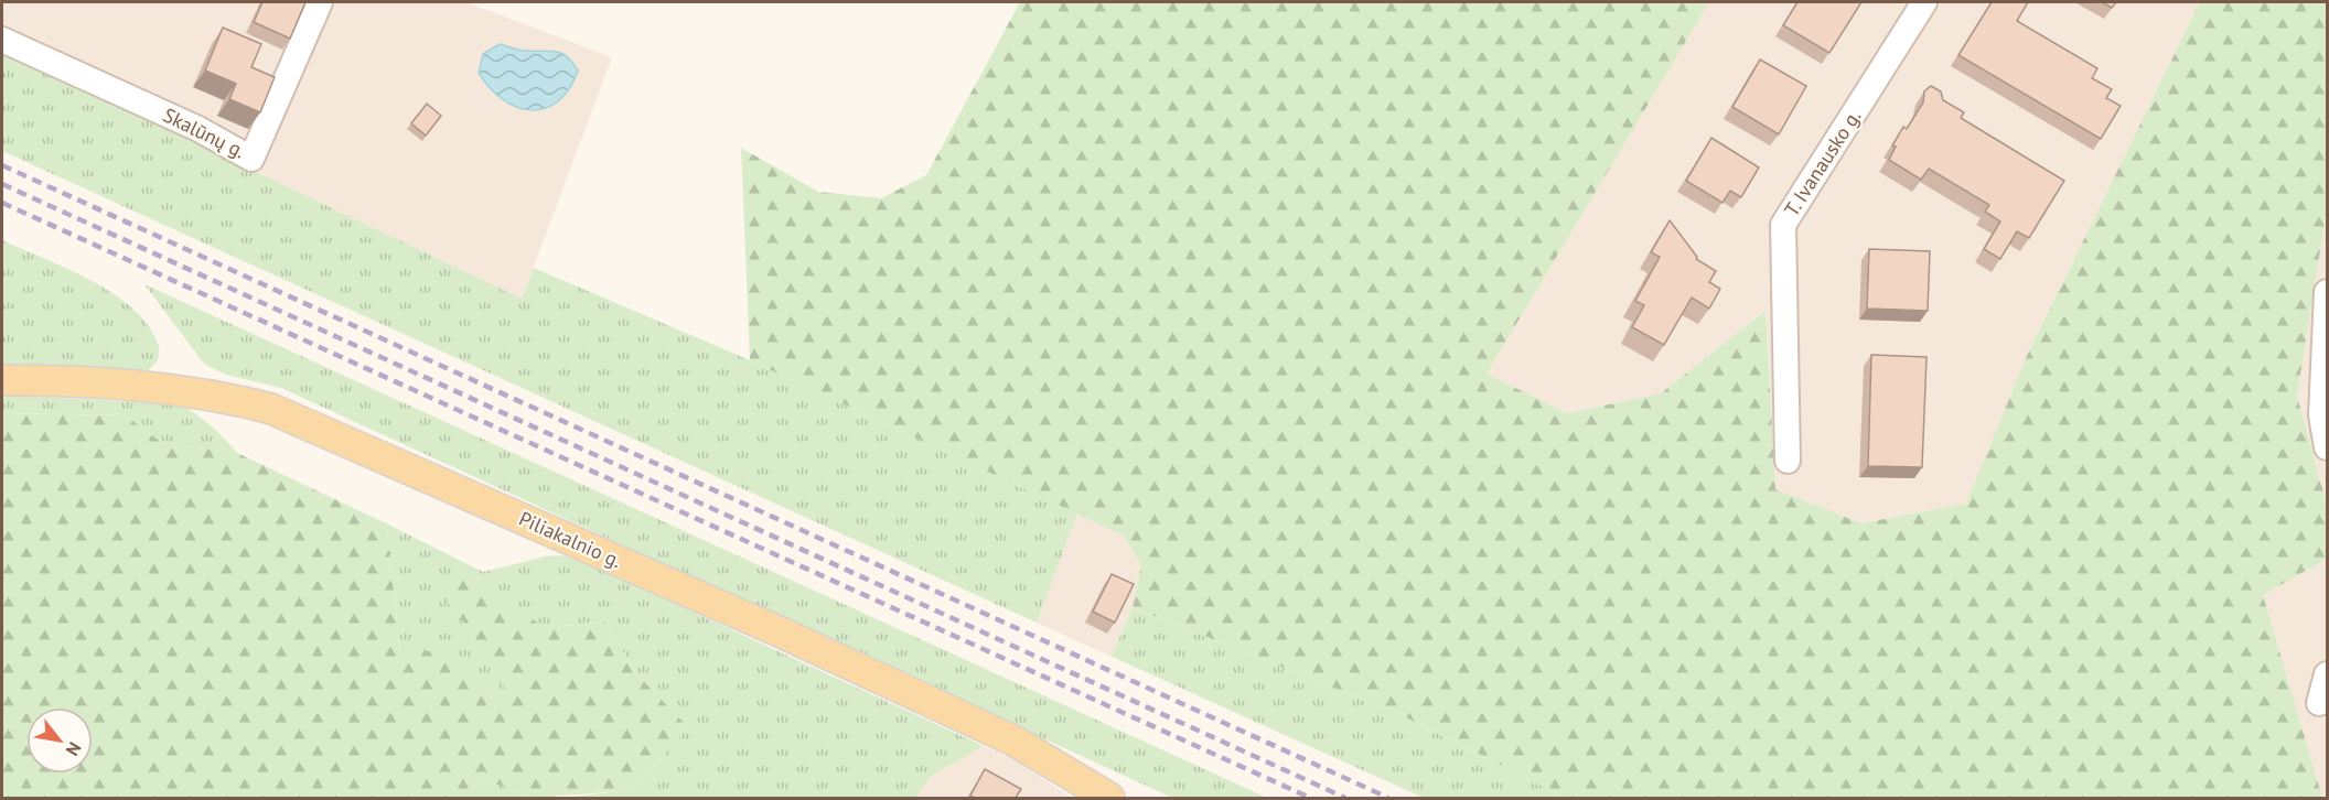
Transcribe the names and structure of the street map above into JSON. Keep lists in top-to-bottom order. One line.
{"streets":{"main road":["Piliakalnio g."],"street":["Skalūnų g.","T. Ivanausko g."]},"north":"bottom right"}
